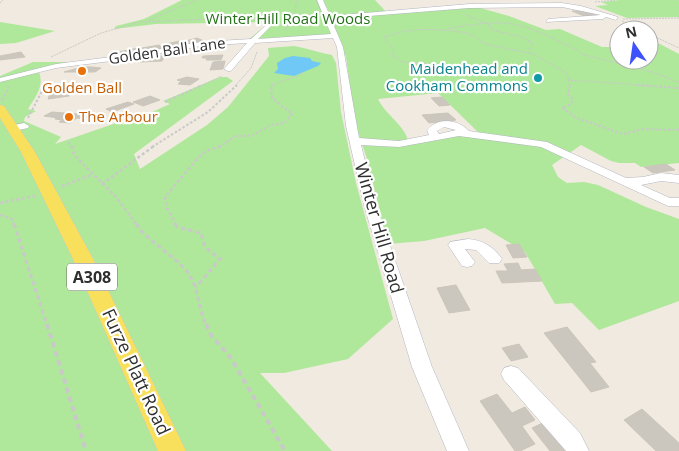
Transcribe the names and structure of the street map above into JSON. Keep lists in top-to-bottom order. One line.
{"streets":{"main road":["A308","Furze Platt Road"],"street":["Golden Ball Lane","Winter Hill Road"]},"crossings":[["Golden Ball Lane","Winter Hill Road"]],"parks":["Winter Hill Road Woods"],"places":["Golden Ball","Maidenhead and Cookham Commons","The Arbour"],"north":"top"}
